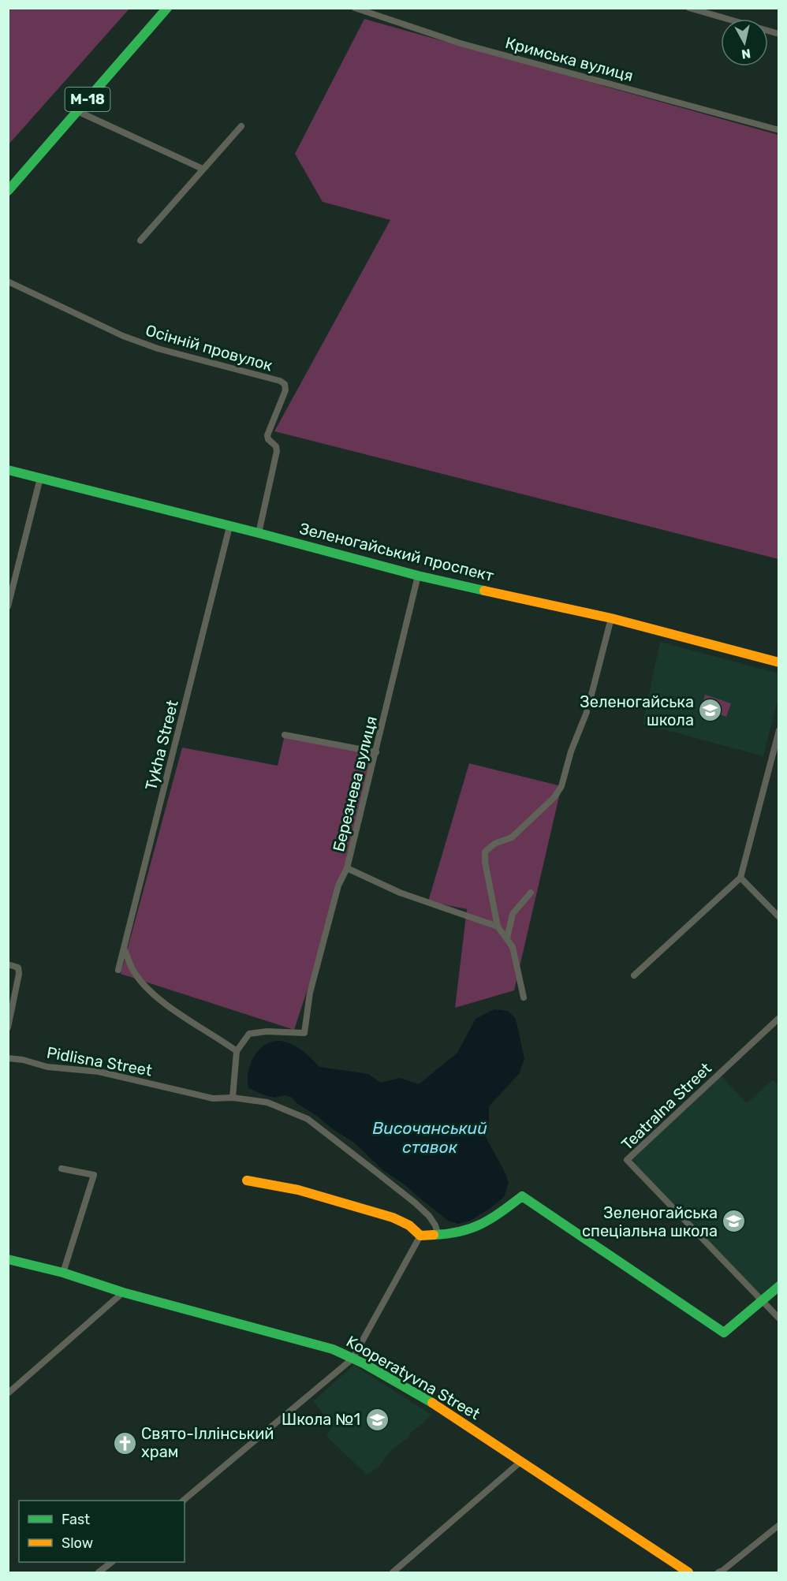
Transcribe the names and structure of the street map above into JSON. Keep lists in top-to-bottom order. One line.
{"streets":{"main road":["М-18","Зеленогайський проспект","Kooperatyvna Street"],"street":["Кримська вулиця","Осінній провулок","Tykha Street","Березнева вулиця","Pidlisna Street","Teatralna Street"]},"crossings":[["Осінній провулок","Зеленогайський проспект"],["Зеленогайський проспект","Tykha Street"],["Зеленогайський проспект","Березнева вулиця"]],"water":["Височанський ставок"],"places":{"school or university":["Зеленогайська школа","Зеленогайська спеціальна школа","Школа №1"],"church":["Свято-Іллінський храм"]},"legend":["Fast","Slow"],"north":"bottom"}
